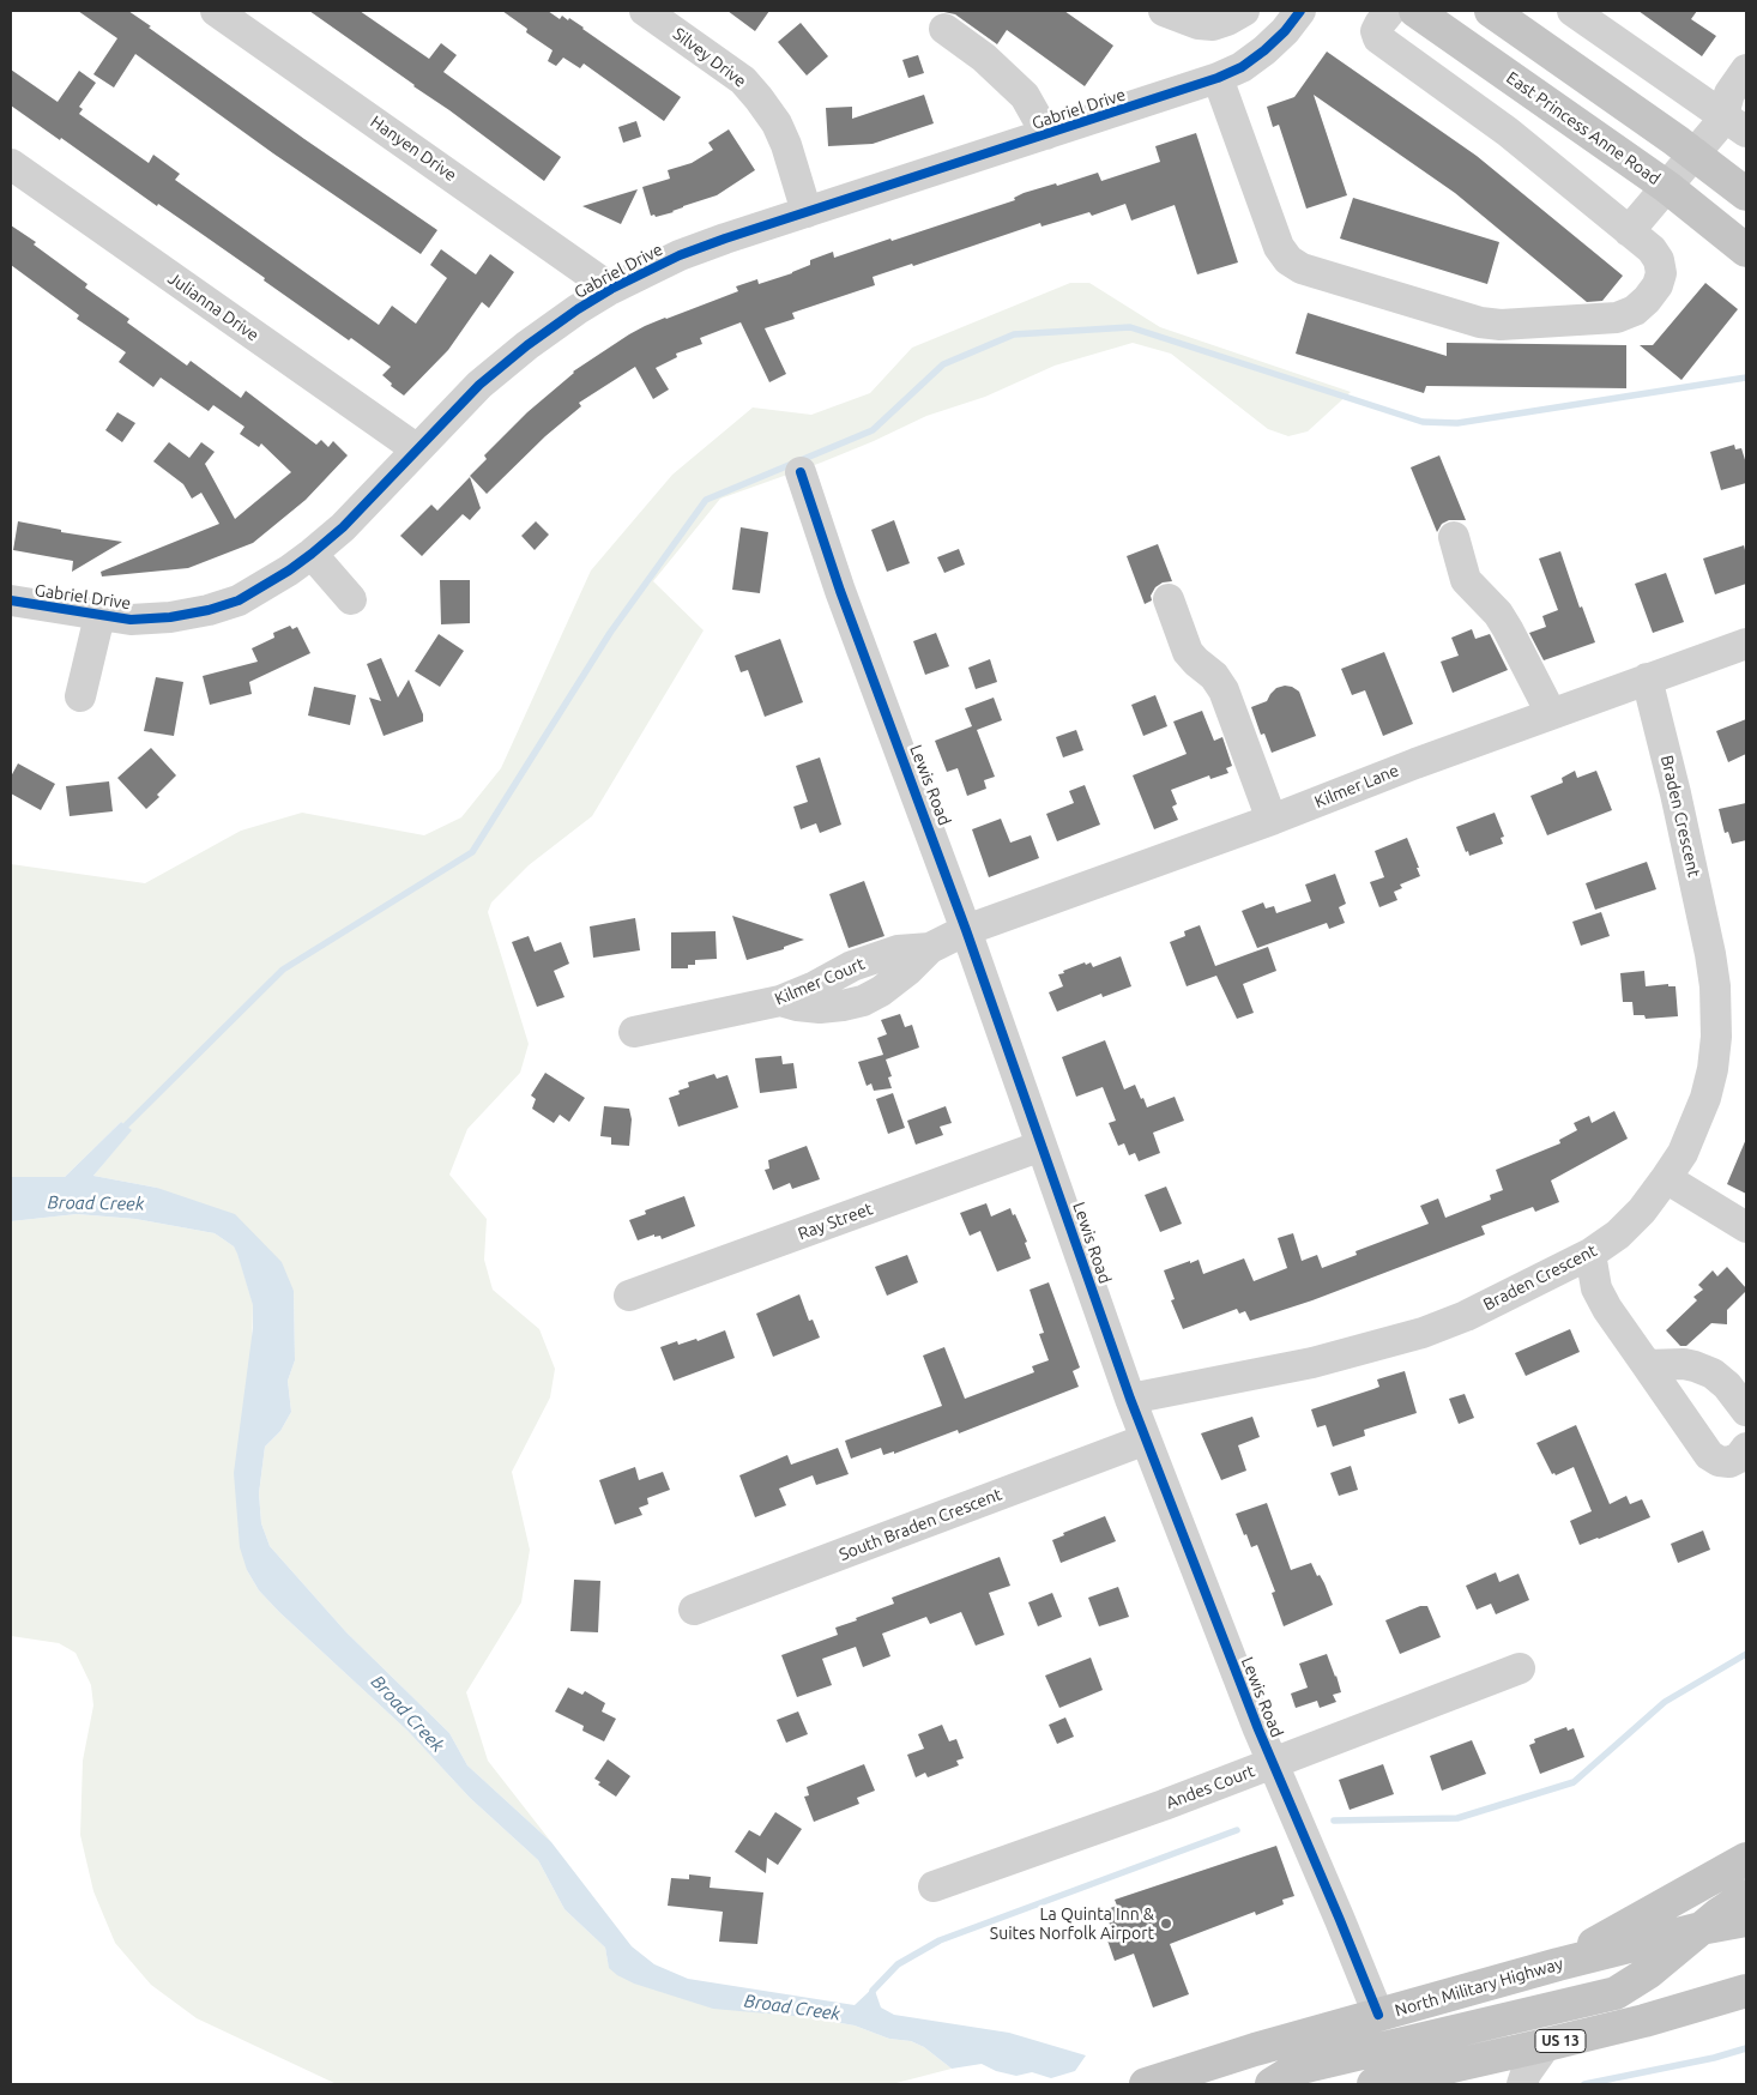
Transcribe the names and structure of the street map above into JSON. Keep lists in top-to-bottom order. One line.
{"streets":{"main road":["East Princess Anne Road","North Military Highway","US 13"],"street":["Silvey Drive","Gabriel Drive","Hanyen Drive","Julianna Drive","Lewis Road","Kilmer Lane","Braden Crescent","Kilmer Court","Ray Street","South Braden Crescent","Andes Court"]},"crossings":[["Silvey Drive","Gabriel Drive"],["Gabriel Drive","Hanyen Drive"],["Gabriel Drive","Julianna Drive"],["Lewis Road","Kilmer Lane"],["Lewis Road","Braden Crescent"],["Lewis Road","Kilmer Court"],["Lewis Road","Ray Street"],["Lewis Road","South Braden Crescent"],["Lewis Road","Andes Court"],["Lewis Road","North Military Highway"],["Kilmer Lane","Braden Crescent"],["Kilmer Lane","Kilmer Court"]],"water":["Broad Creek"],"places":["La Quinta Inn & Suites Norfolk Airport"]}
